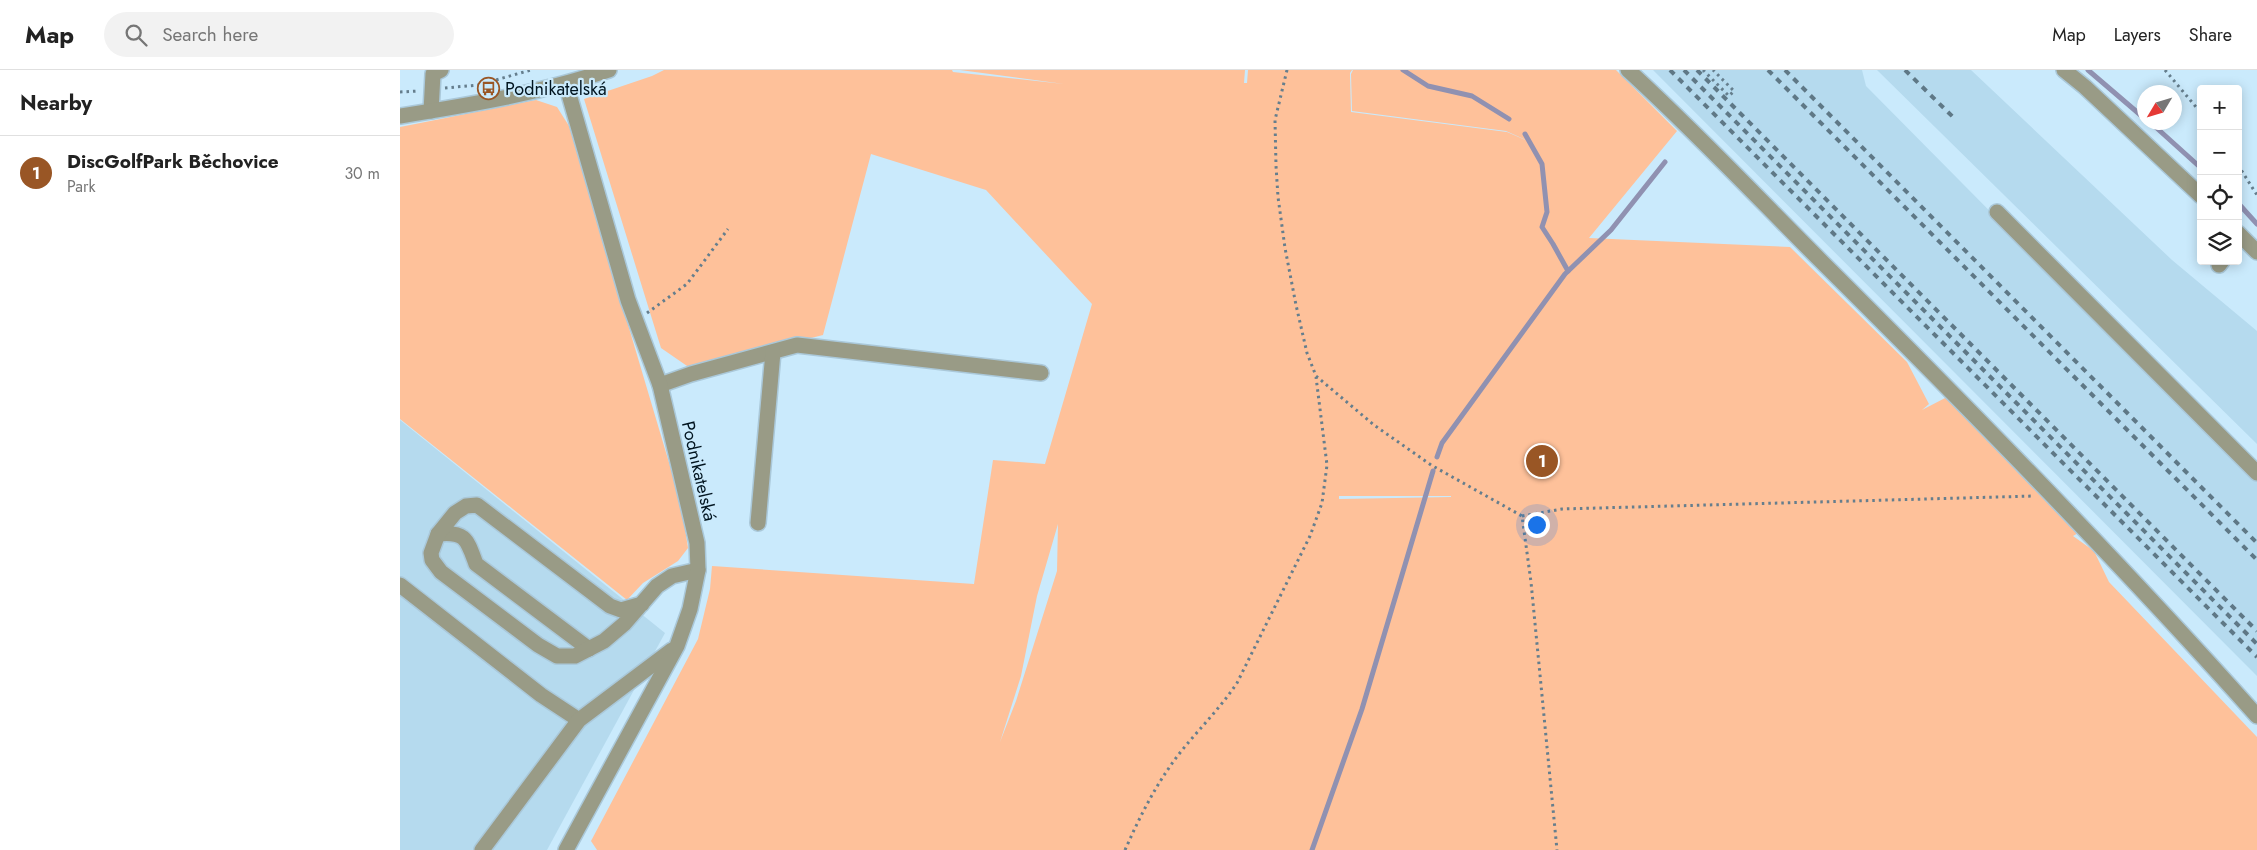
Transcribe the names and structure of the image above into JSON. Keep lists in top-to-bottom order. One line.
{"streets":{"street":["Podnikatelská"]},"places":{"bus stop":["Podnikatelská"]},"north":"bottom left","page":{"header":"Map","search":"Search here","nav":["Map","Layers","Share"],"heading":"Nearby","map_buttons":["+","−"],"list":[{"mark":"1","name":"DiscGolfPark Běchovice","note":"Park","value":"30 m"}],"pins":"1"}}
